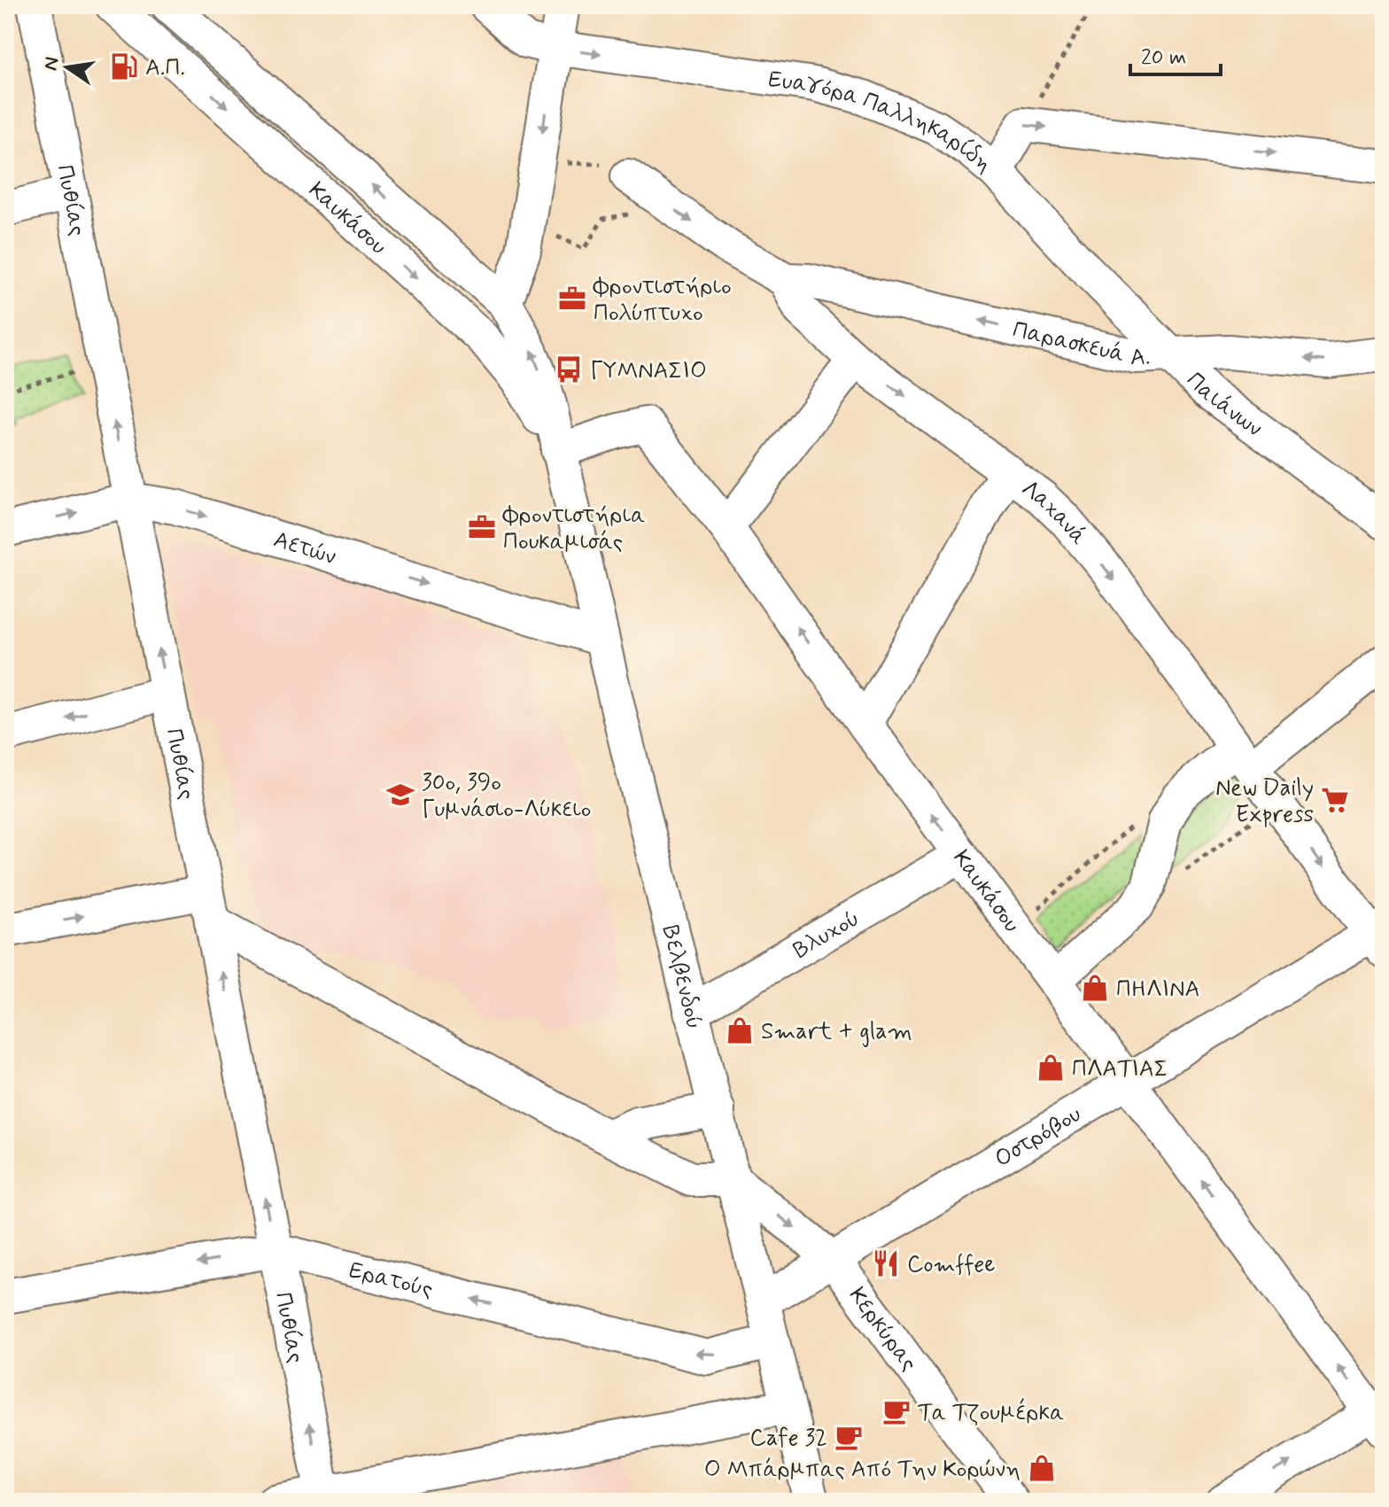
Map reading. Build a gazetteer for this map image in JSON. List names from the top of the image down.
{
  "streets": {
    "street": [
      "Ευαγόρα Παλληκαρίδη",
      "Πυθίας",
      "Καυκάσου",
      "Παρασκευά Α.",
      "Παιάνων",
      "Λαχανά",
      "Αετών",
      "Βλυχού",
      "Βελβενδού",
      "Οστρόβου",
      "Ερατούς",
      "Κερκύρας"
    ]
  },
  "crossings": [
    ["Ευαγόρα Παλληκαρίδη", "Παιάνων"],
    ["Πυθίας", "Αετών"],
    ["Πυθίας", "Ερατούς"],
    ["Καυκάσου", "Βλυχού"],
    ["Καυκάσου", "Βελβενδού"],
    ["Καυκάσου", "Οστρόβου"],
    ["Παρασκευά Α.", "Παιάνων"],
    ["Παρασκευά Α.", "Λαχανά"],
    ["Λαχανά", "Οστρόβου"],
    ["Αετών", "Βελβενδού"],
    ["Βλυχού", "Βελβενδού"],
    ["Βελβενδού", "Οστρόβου"],
    ["Βελβενδού", "Ερατούς"],
    ["Βελβενδού", "Κερκύρας"],
    ["Οστρόβου", "Κερκύρας"]
  ],
  "one_way": ["Πυθίας", "Λαχανά", "Αετών"],
  "places": {
    "fuel station": ["Α.Π."],
    "office": ["Φροντιστήριο Πολύπτυχο", "Φροντιστήρια Πουκαμισάς"],
    "bus stop": ["ΓΥΜΝΑΣΙΟ"],
    "school or university": ["30ο, 39ο Γυμνάσιο-Λύκειο"],
    "supermarket": ["New Daily Express"],
    "shop": [
      "ΠΗΛΙΝΑ",
      "Smart + glam",
      "ΠΛΑΤΙΑΣ",
      "Ο Μπάρμπας Από Την Κορώνη"
    ],
    "restaurant": ["Comffee"],
    "cafe": ["Τα Τζουμέρκα", "Cafe 32"]
  },
  "scale_bar": "20 m",
  "north": "left"
}
